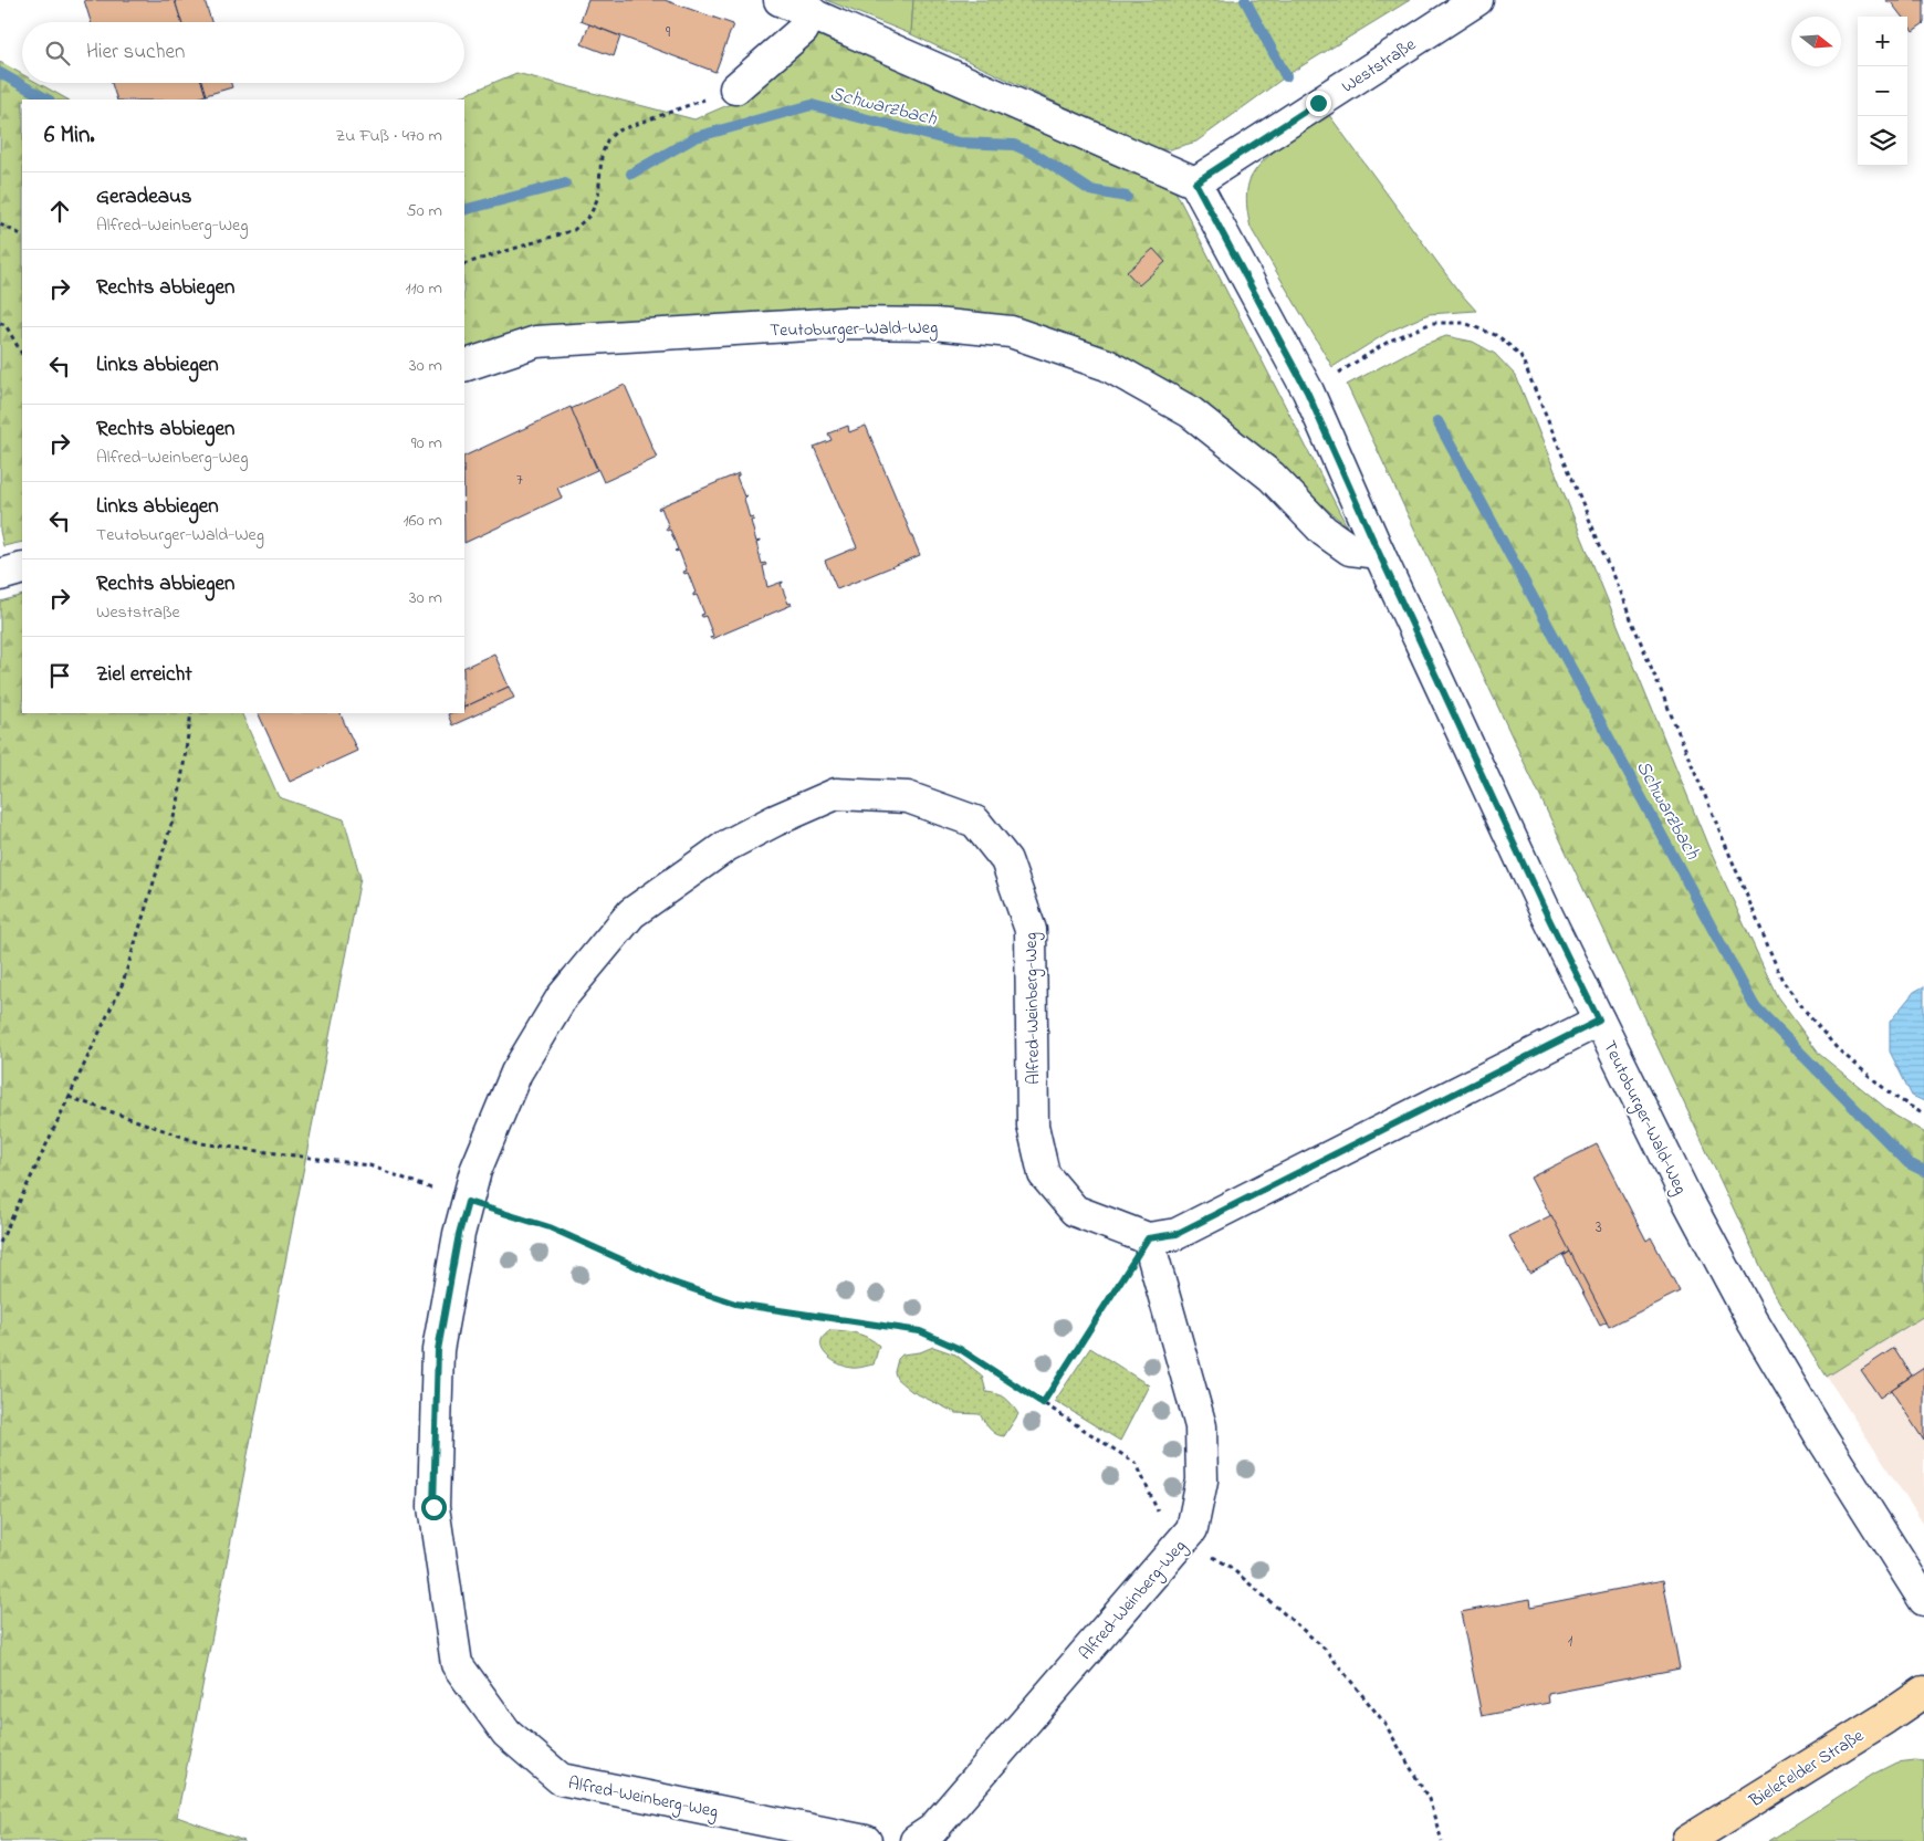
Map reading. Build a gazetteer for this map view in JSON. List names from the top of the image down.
{
  "streets": {
    "main road": ["Bielefelder Straße"],
    "street": ["Weststraße", "Teutoburger-Wald-Weg", "Alfred-Weinberg-Weg"]
  },
  "crossings": [
    ["Weststraße", "Teutoburger-Wald-Weg"],
    ["Teutoburger-Wald-Weg", "Alfred-Weinberg-Weg"]
  ],
  "water": ["Schwarzbach"],
  "house_numbers": [
    "9",
    "7",
    "3",
    "1"
  ],
  "north": "right",
  "page": {
    "map_buttons": ["+", "−"],
    "search": "Hier suchen",
    "heading": ["6 Min.", "Zu Fuß · 470 m"],
    "list": [
      ["Geradeaus", "Alfred-Weinberg-Weg", "50 m"],
      ["Rechts abbiegen", "110 m"],
      ["Links abbiegen", "30 m"],
      ["Rechts abbiegen", "Alfred-Weinberg-Weg", "90 m"],
      ["Links abbiegen", "Teutoburger-Wald-Weg", "160 m"],
      ["Rechts abbiegen", "Weststraße", "30 m"],
      "Ziel erreicht"
    ]
  }
}
